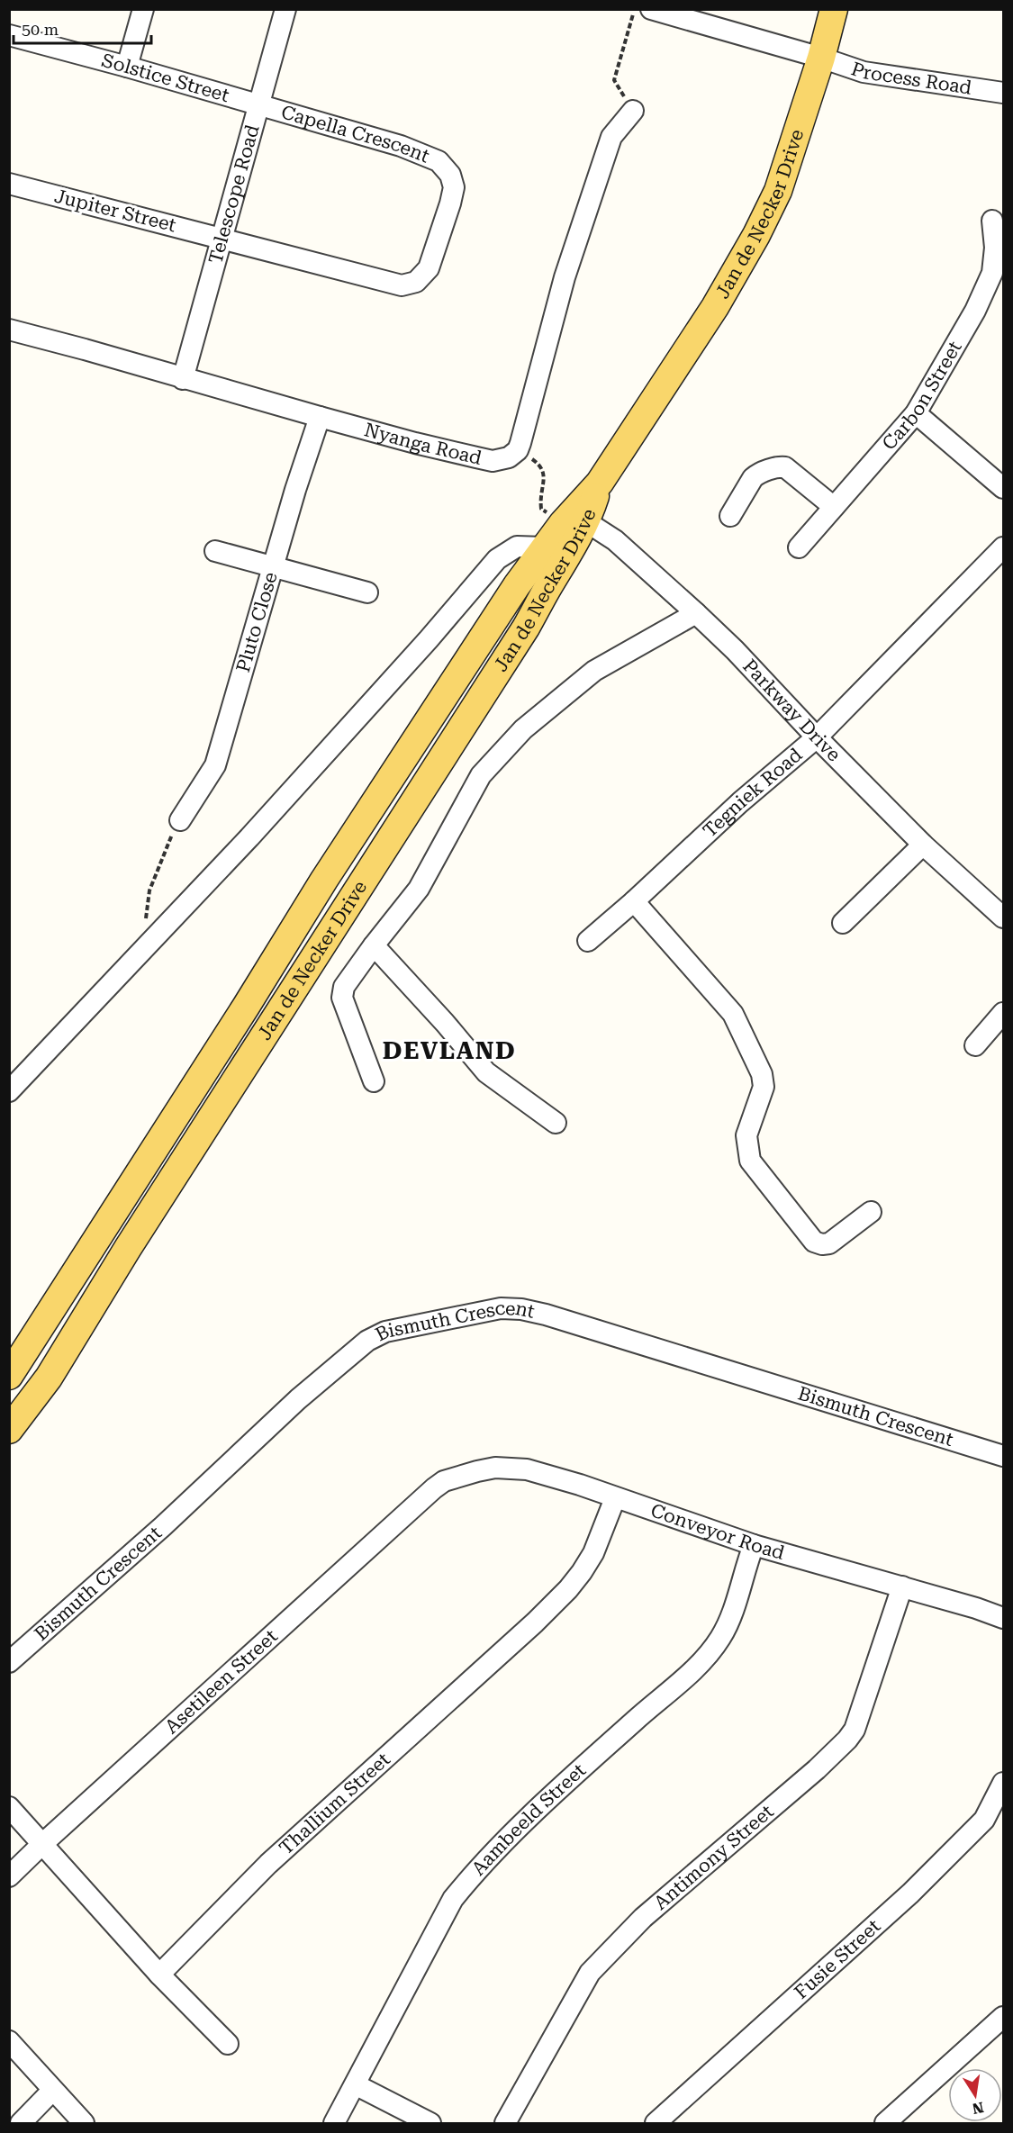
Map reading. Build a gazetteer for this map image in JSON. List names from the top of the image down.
{
  "streets": {
    "main road": ["Jan de Necker Drive"],
    "street": [
      "Process Road",
      "Solstice Street",
      "Capella Crescent",
      "Telescope Road",
      "Jupiter Street",
      "Carbon Street",
      "Nyanga Road",
      "Pluto Close",
      "Parkway Drive",
      "Tegniek Road",
      "Bismuth Crescent",
      "Conveyor Road",
      "Asetileen Street",
      "Thallium Street",
      "Aambeeld Street",
      "Antimony Street",
      "Fusie Street"
    ]
  },
  "crossings": [
    ["Process Road", "Jan de Necker Drive"],
    ["Solstice Street", "Capella Crescent"],
    ["Solstice Street", "Telescope Road"],
    ["Capella Crescent", "Telescope Road"],
    ["Capella Crescent", "Jupiter Street"],
    ["Telescope Road", "Jupiter Street"],
    ["Telescope Road", "Nyanga Road"],
    ["Jan de Necker Drive", "Parkway Drive"],
    ["Nyanga Road", "Pluto Close"],
    ["Parkway Drive", "Tegniek Road"],
    ["Conveyor Road", "Asetileen Street"],
    ["Conveyor Road", "Thallium Street"],
    ["Conveyor Road", "Aambeeld Street"],
    ["Conveyor Road", "Antimony Street"]
  ],
  "districts": ["DEVLAND"],
  "scale_bar": "50 m",
  "north": "bottom"
}
